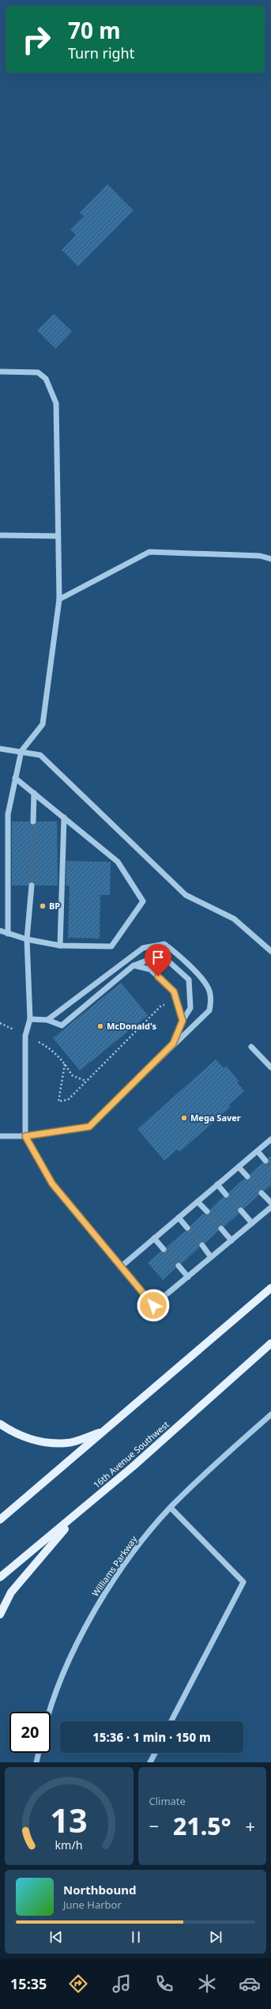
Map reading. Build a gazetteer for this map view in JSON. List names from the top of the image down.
{
  "streets": {
    "main road": ["16th Avenue Southwest"],
    "street": ["Williams Parkway"]
  },
  "places": ["BP", "McDonald's", "Mega Saver"],
  "page": {
    "turn": ["70 m", "Turn right"],
    "limit": "20",
    "trip": "15:36 · 1 min · 150 m",
    "tile": "Climate",
    "heat": ["−", "21.5°", "+"],
    "song": ["Northbound", "June Harbor"],
    "tabs": "15:35",
    "gauge": ["13", "km/h"]
  }
}
